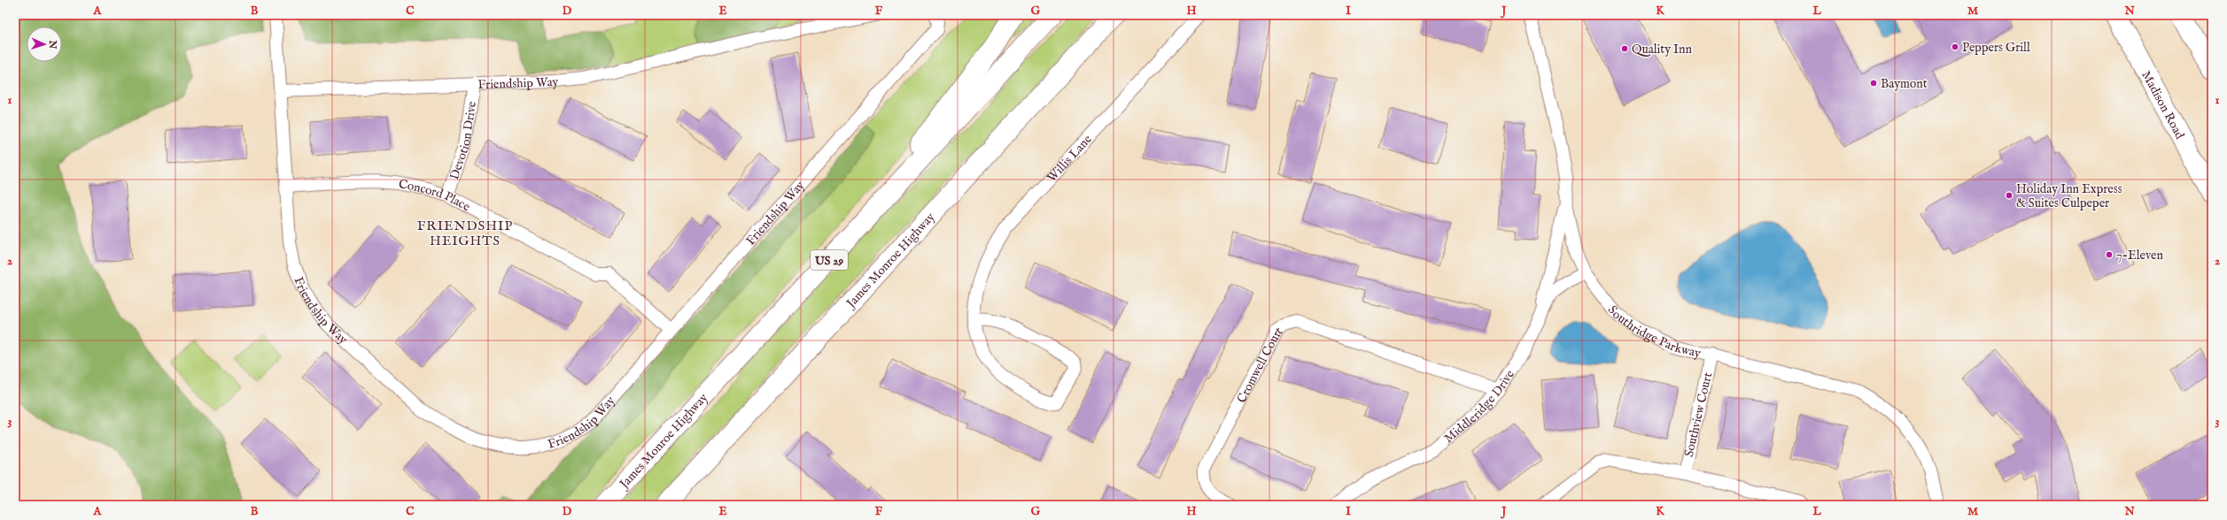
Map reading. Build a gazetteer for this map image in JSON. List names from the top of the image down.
{
  "streets": {
    "main road": ["Madison Road", "US 29", "James Monroe Highway"],
    "street": [
      "Friendship Way",
      "Devotion Drive",
      "Willis Lane",
      "Concord Place",
      "Southridge Parkway",
      "Cromwell Court",
      "Middleridge Drive",
      "Southview Court"
    ]
  },
  "crossings": [
    ["Friendship Way", "Devotion Drive"],
    ["Friendship Way", "Concord Place"],
    ["Devotion Drive", "Concord Place"],
    ["Southridge Parkway", "Middleridge Drive"],
    ["Southridge Parkway", "Southview Court"],
    ["Cromwell Court", "Middleridge Drive"]
  ],
  "districts": ["FRIENDSHIP HEIGHTS"],
  "places": [
    "Peppers Grill",
    "Quality Inn",
    "Baymont",
    "Holiday Inn Express & Suites Culpeper",
    "7-Eleven"
  ],
  "north": "right",
  "grid": {
    "columns": [
      "A",
      "B",
      "C",
      "D",
      "E",
      "F",
      "G",
      "H",
      "I",
      "J",
      "K",
      "L",
      "M",
      "N"
    ],
    "rows": ["1", "2", "3"]
  }
}
